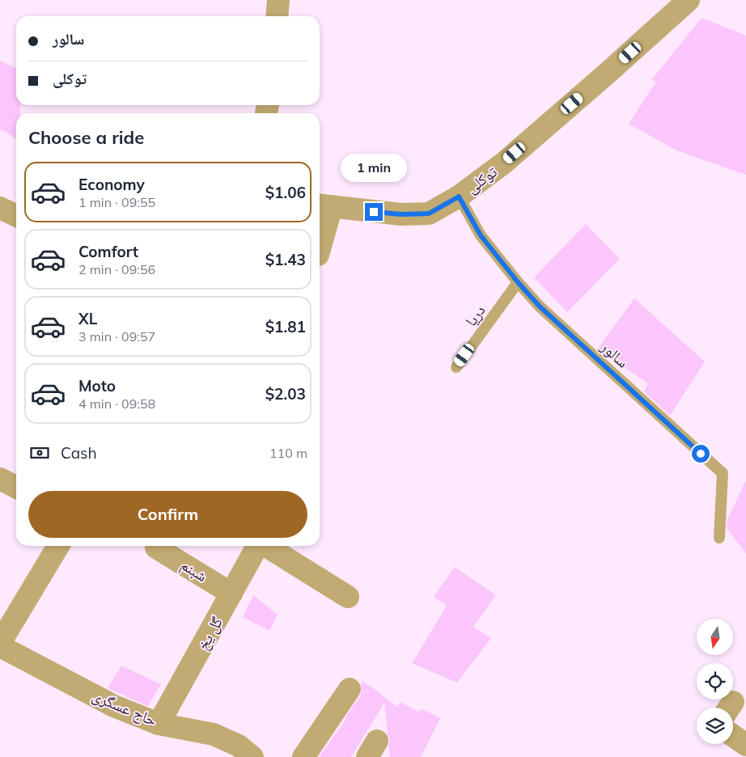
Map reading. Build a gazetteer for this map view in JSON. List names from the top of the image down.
{
  "streets": {
    "street": [
      "توکلی",
      "شبنم",
      "گل یخ",
      "حاج عسگری"
    ],
    "lane": ["دریا", "سالور"]
  },
  "crossings": [
    ["توکلی", "سالور"],
    ["دریا", "سالور"],
    ["شبنم", "گل یخ"],
    ["گل یخ", "حاج عسگری"]
  ],
  "north": "bottom",
  "page": {
    "banner": ["سالور", "توکلی"],
    "heading": "Choose a ride",
    "bubble": "1 min",
    "list": [
      {
        "name": "Economy",
        "note": "1 min · 09:55",
        "value": "$1.06"
      },
      {
        "name": "Comfort",
        "note": "2 min · 09:56",
        "value": "$1.43"
      },
      {
        "name": "XL",
        "note": "3 min · 09:57",
        "value": "$1.81"
      },
      {
        "name": "Moto",
        "note": "4 min · 09:58",
        "value": "$2.03"
      }
    ],
    "pay": ["Cash", "110 m"],
    "buttons": "Confirm"
  }
}
